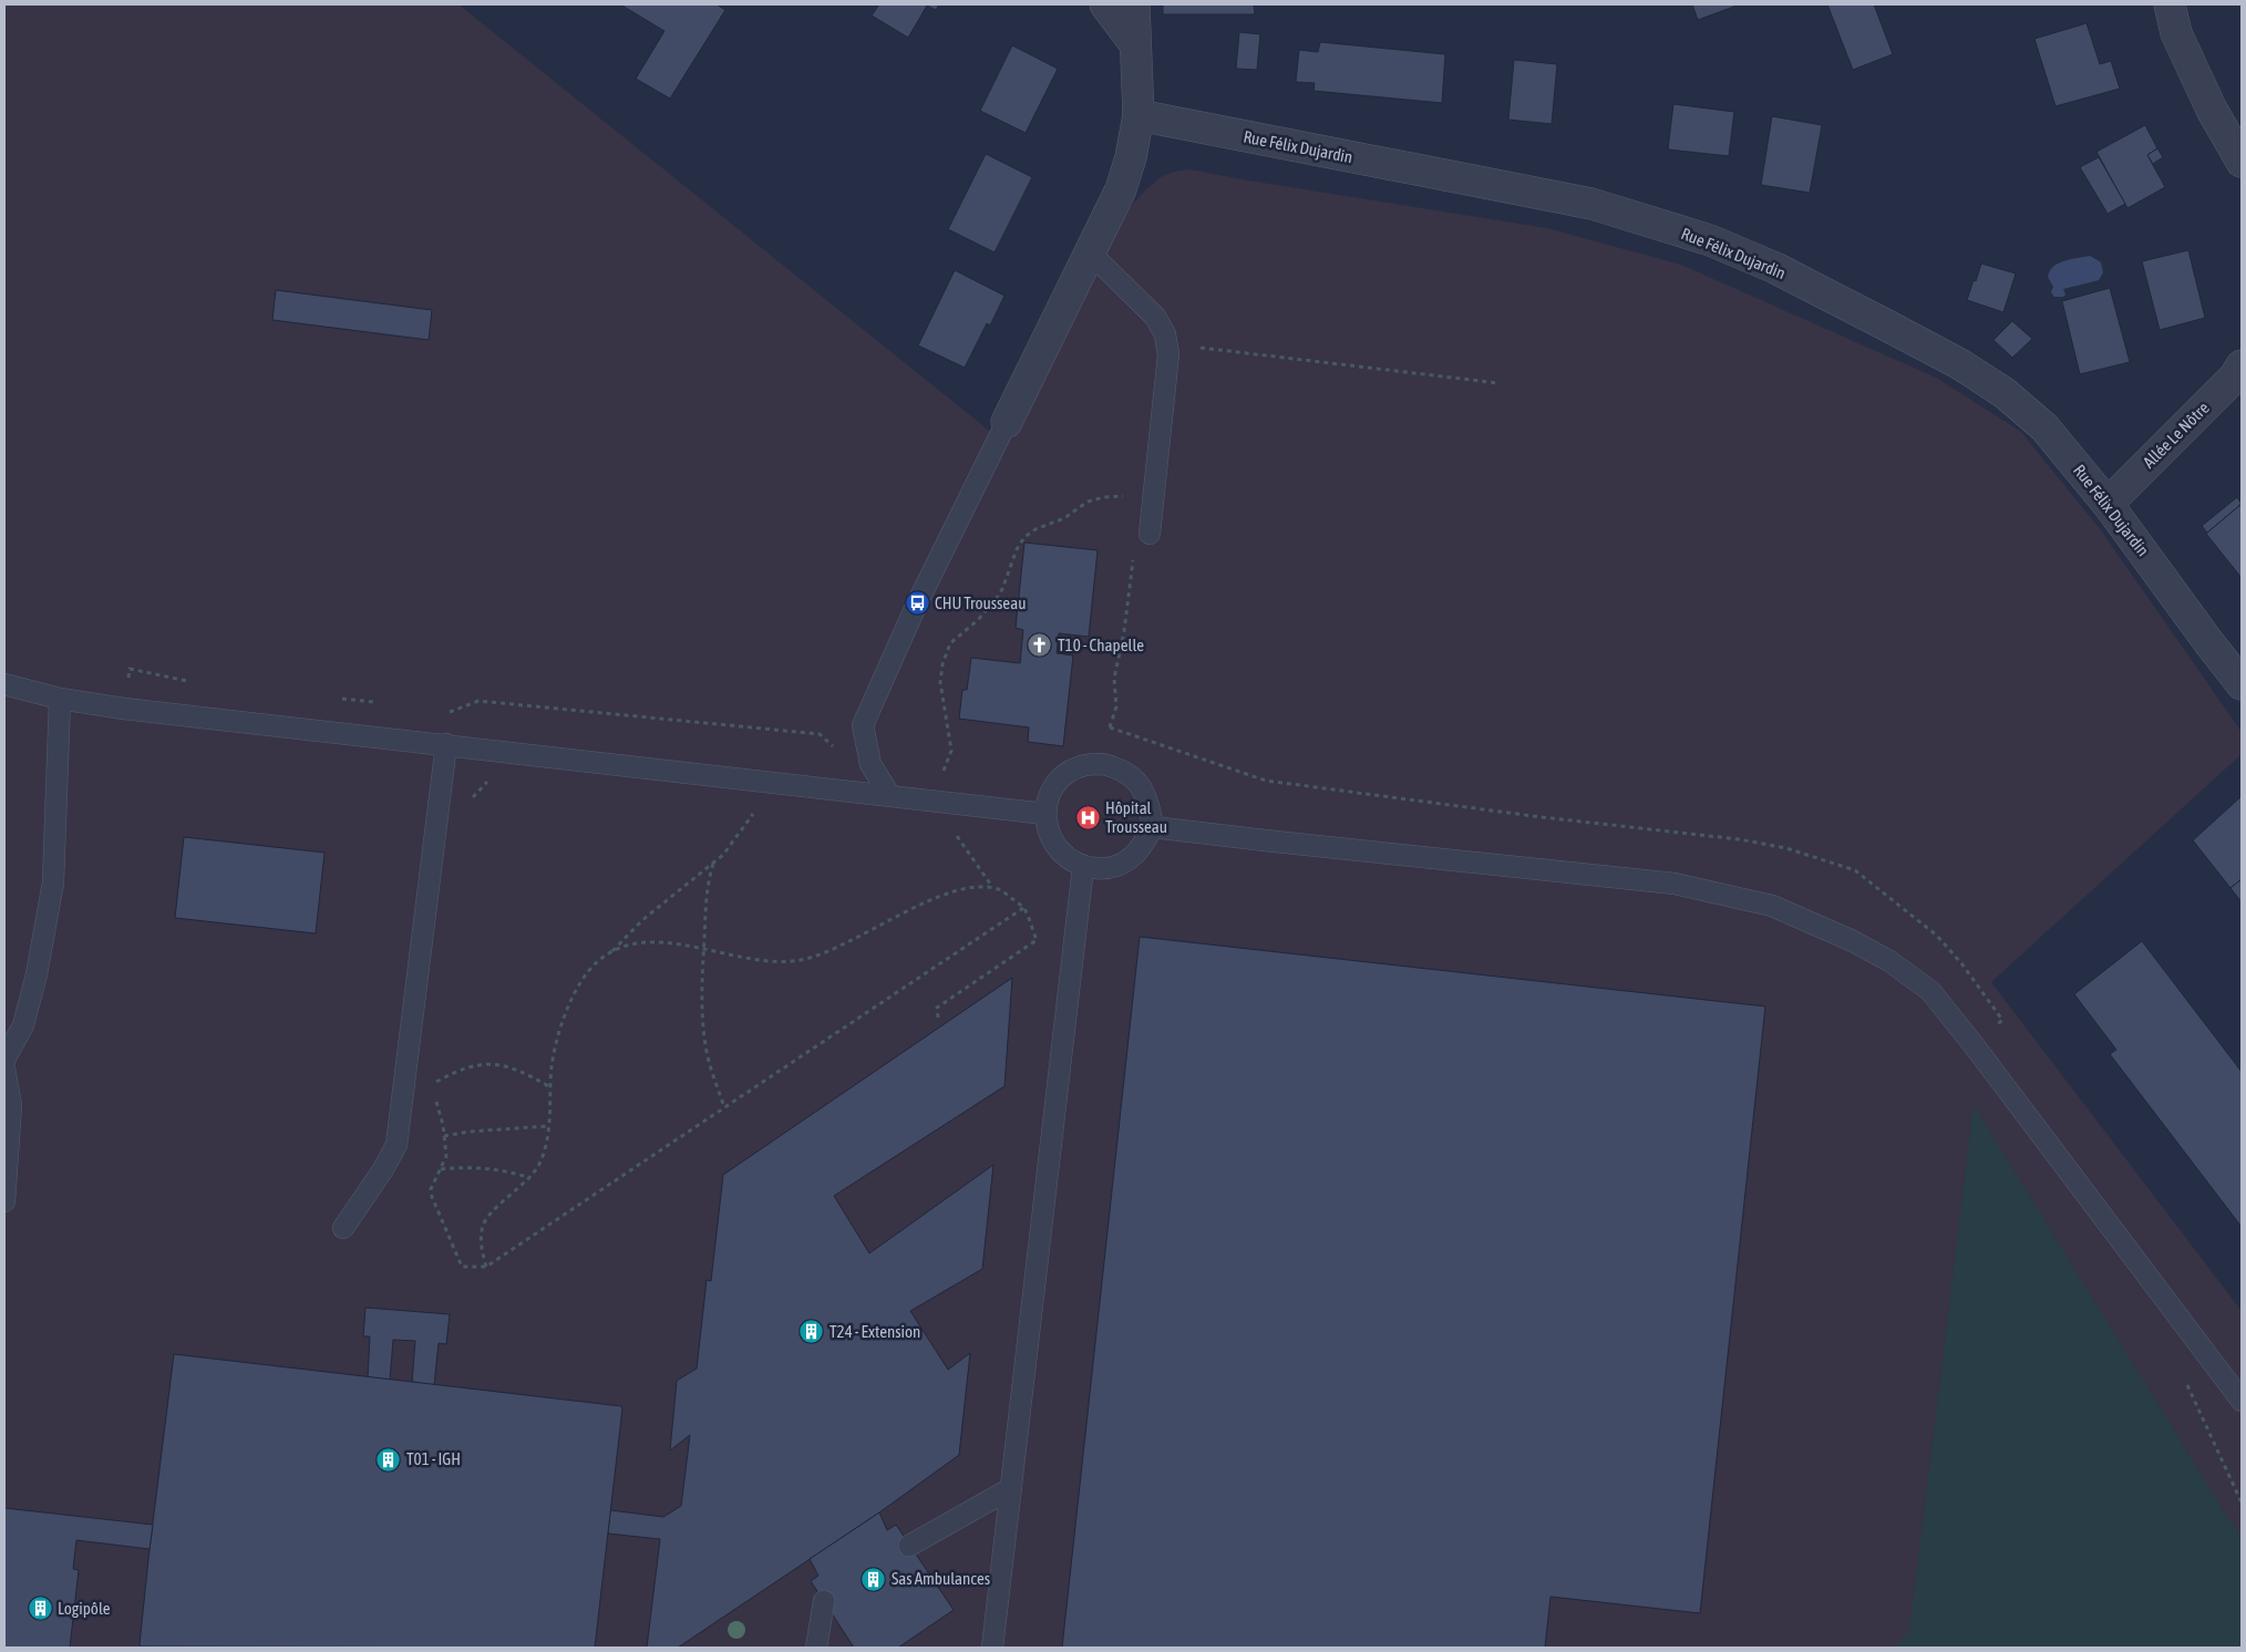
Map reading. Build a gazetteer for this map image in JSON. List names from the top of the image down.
{
  "streets": {
    "street": ["Rue Félix Dujardin", "Allée Le Nôtre"]
  },
  "crossings": [
    ["Rue Félix Dujardin", "Allée Le Nôtre"]
  ],
  "places": {
    "bus stop": ["CHU Trousseau"],
    "church": ["T10 - Chapelle"],
    "hospital": ["Hôpital Trousseau"],
    "building": [
      "T24 - Extension",
      "T01 - IGH",
      "Sas Ambulances",
      "Logipôle"
    ]
  }
}
